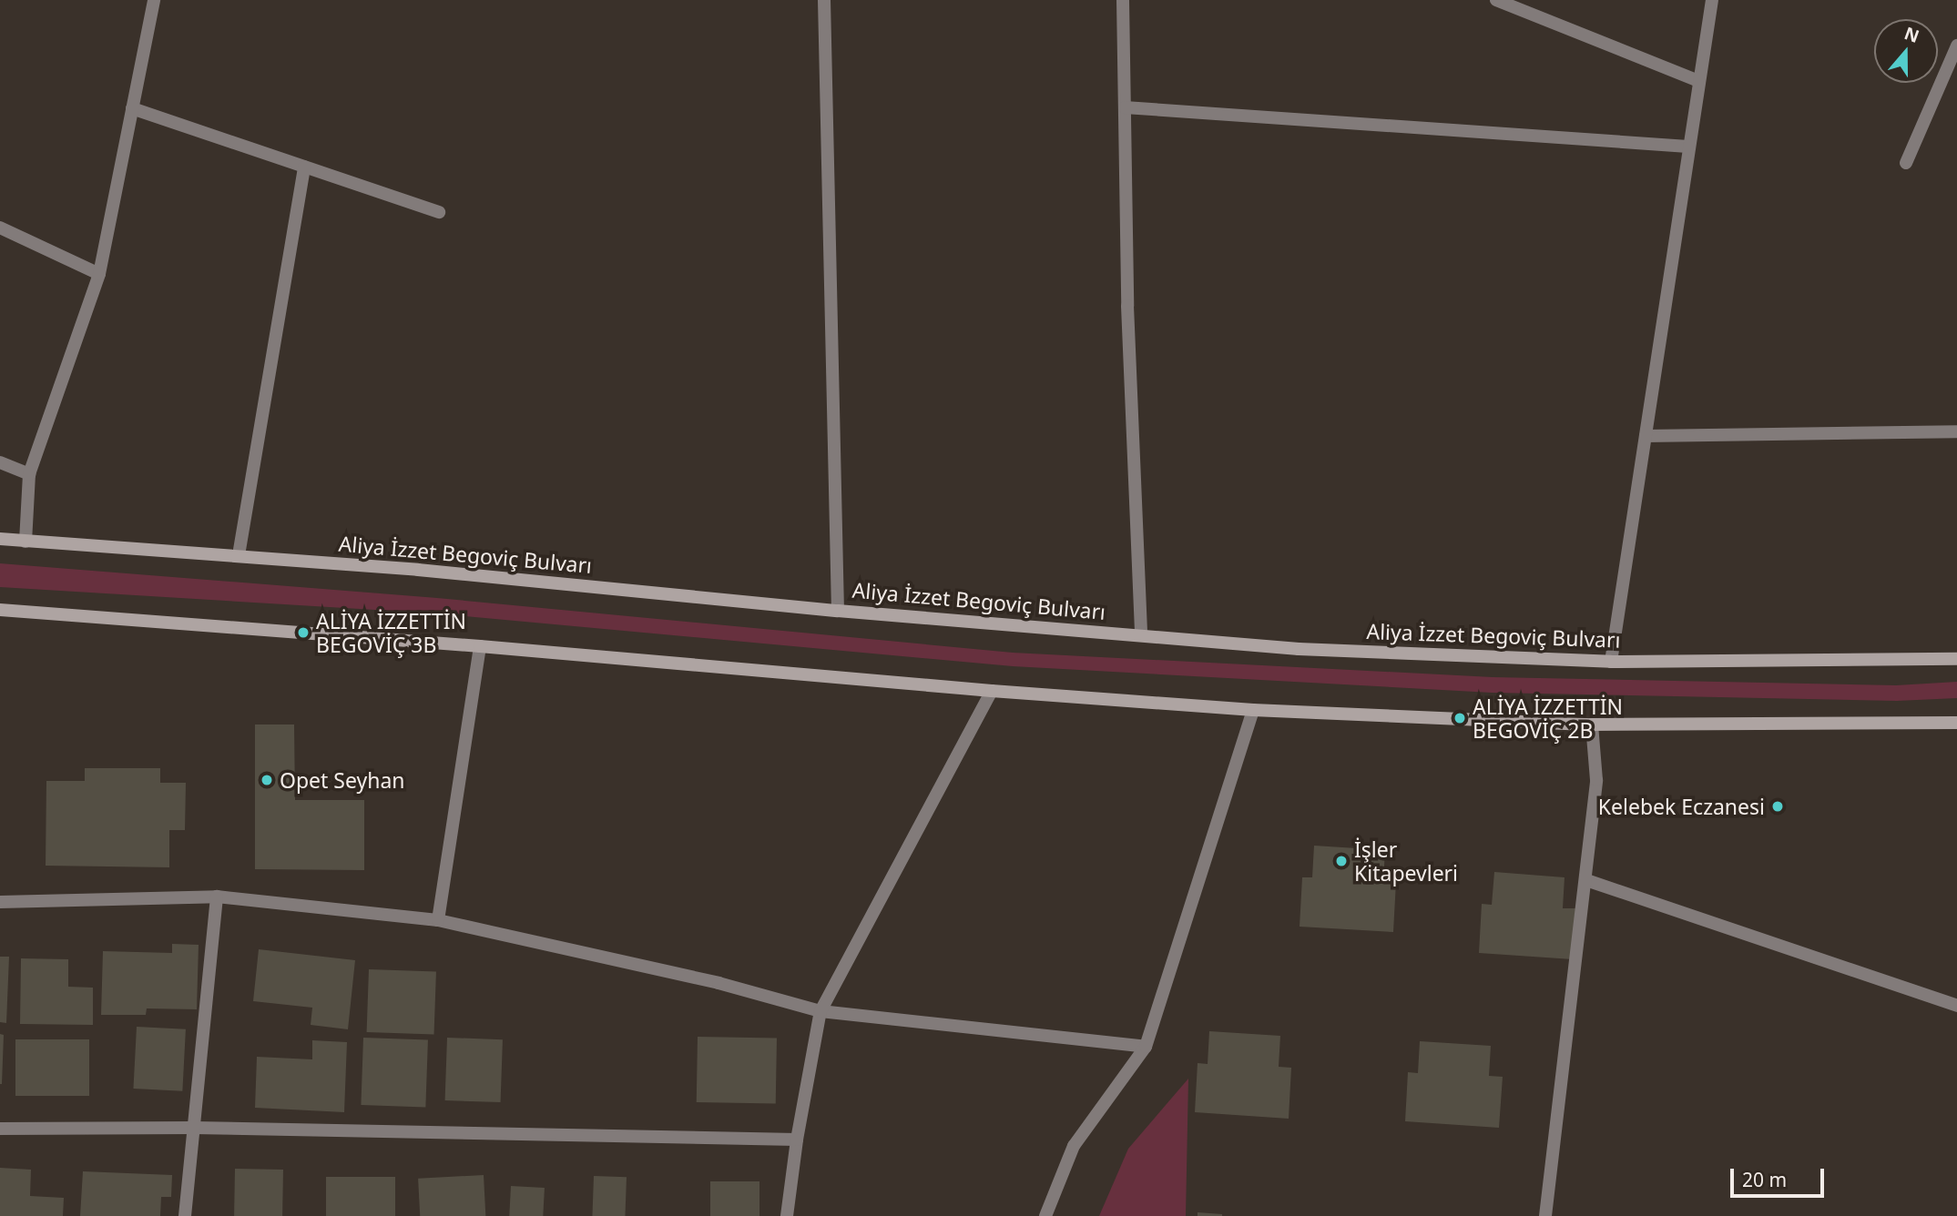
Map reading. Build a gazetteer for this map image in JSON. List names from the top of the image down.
{
  "streets": {
    "main road": ["Aliya İzzet Begoviç Bulvarı"]
  },
  "places": [
    "ALİYA İZZETTİN BEGOVİÇ 3B",
    "ALİYA İZZETTİN BEGOVİÇ 2B",
    "Opet Seyhan",
    "Kelebek Eczanesi",
    "İşler Kitapevleri"
  ],
  "scale_bar": "20 m",
  "north": "top"
}
